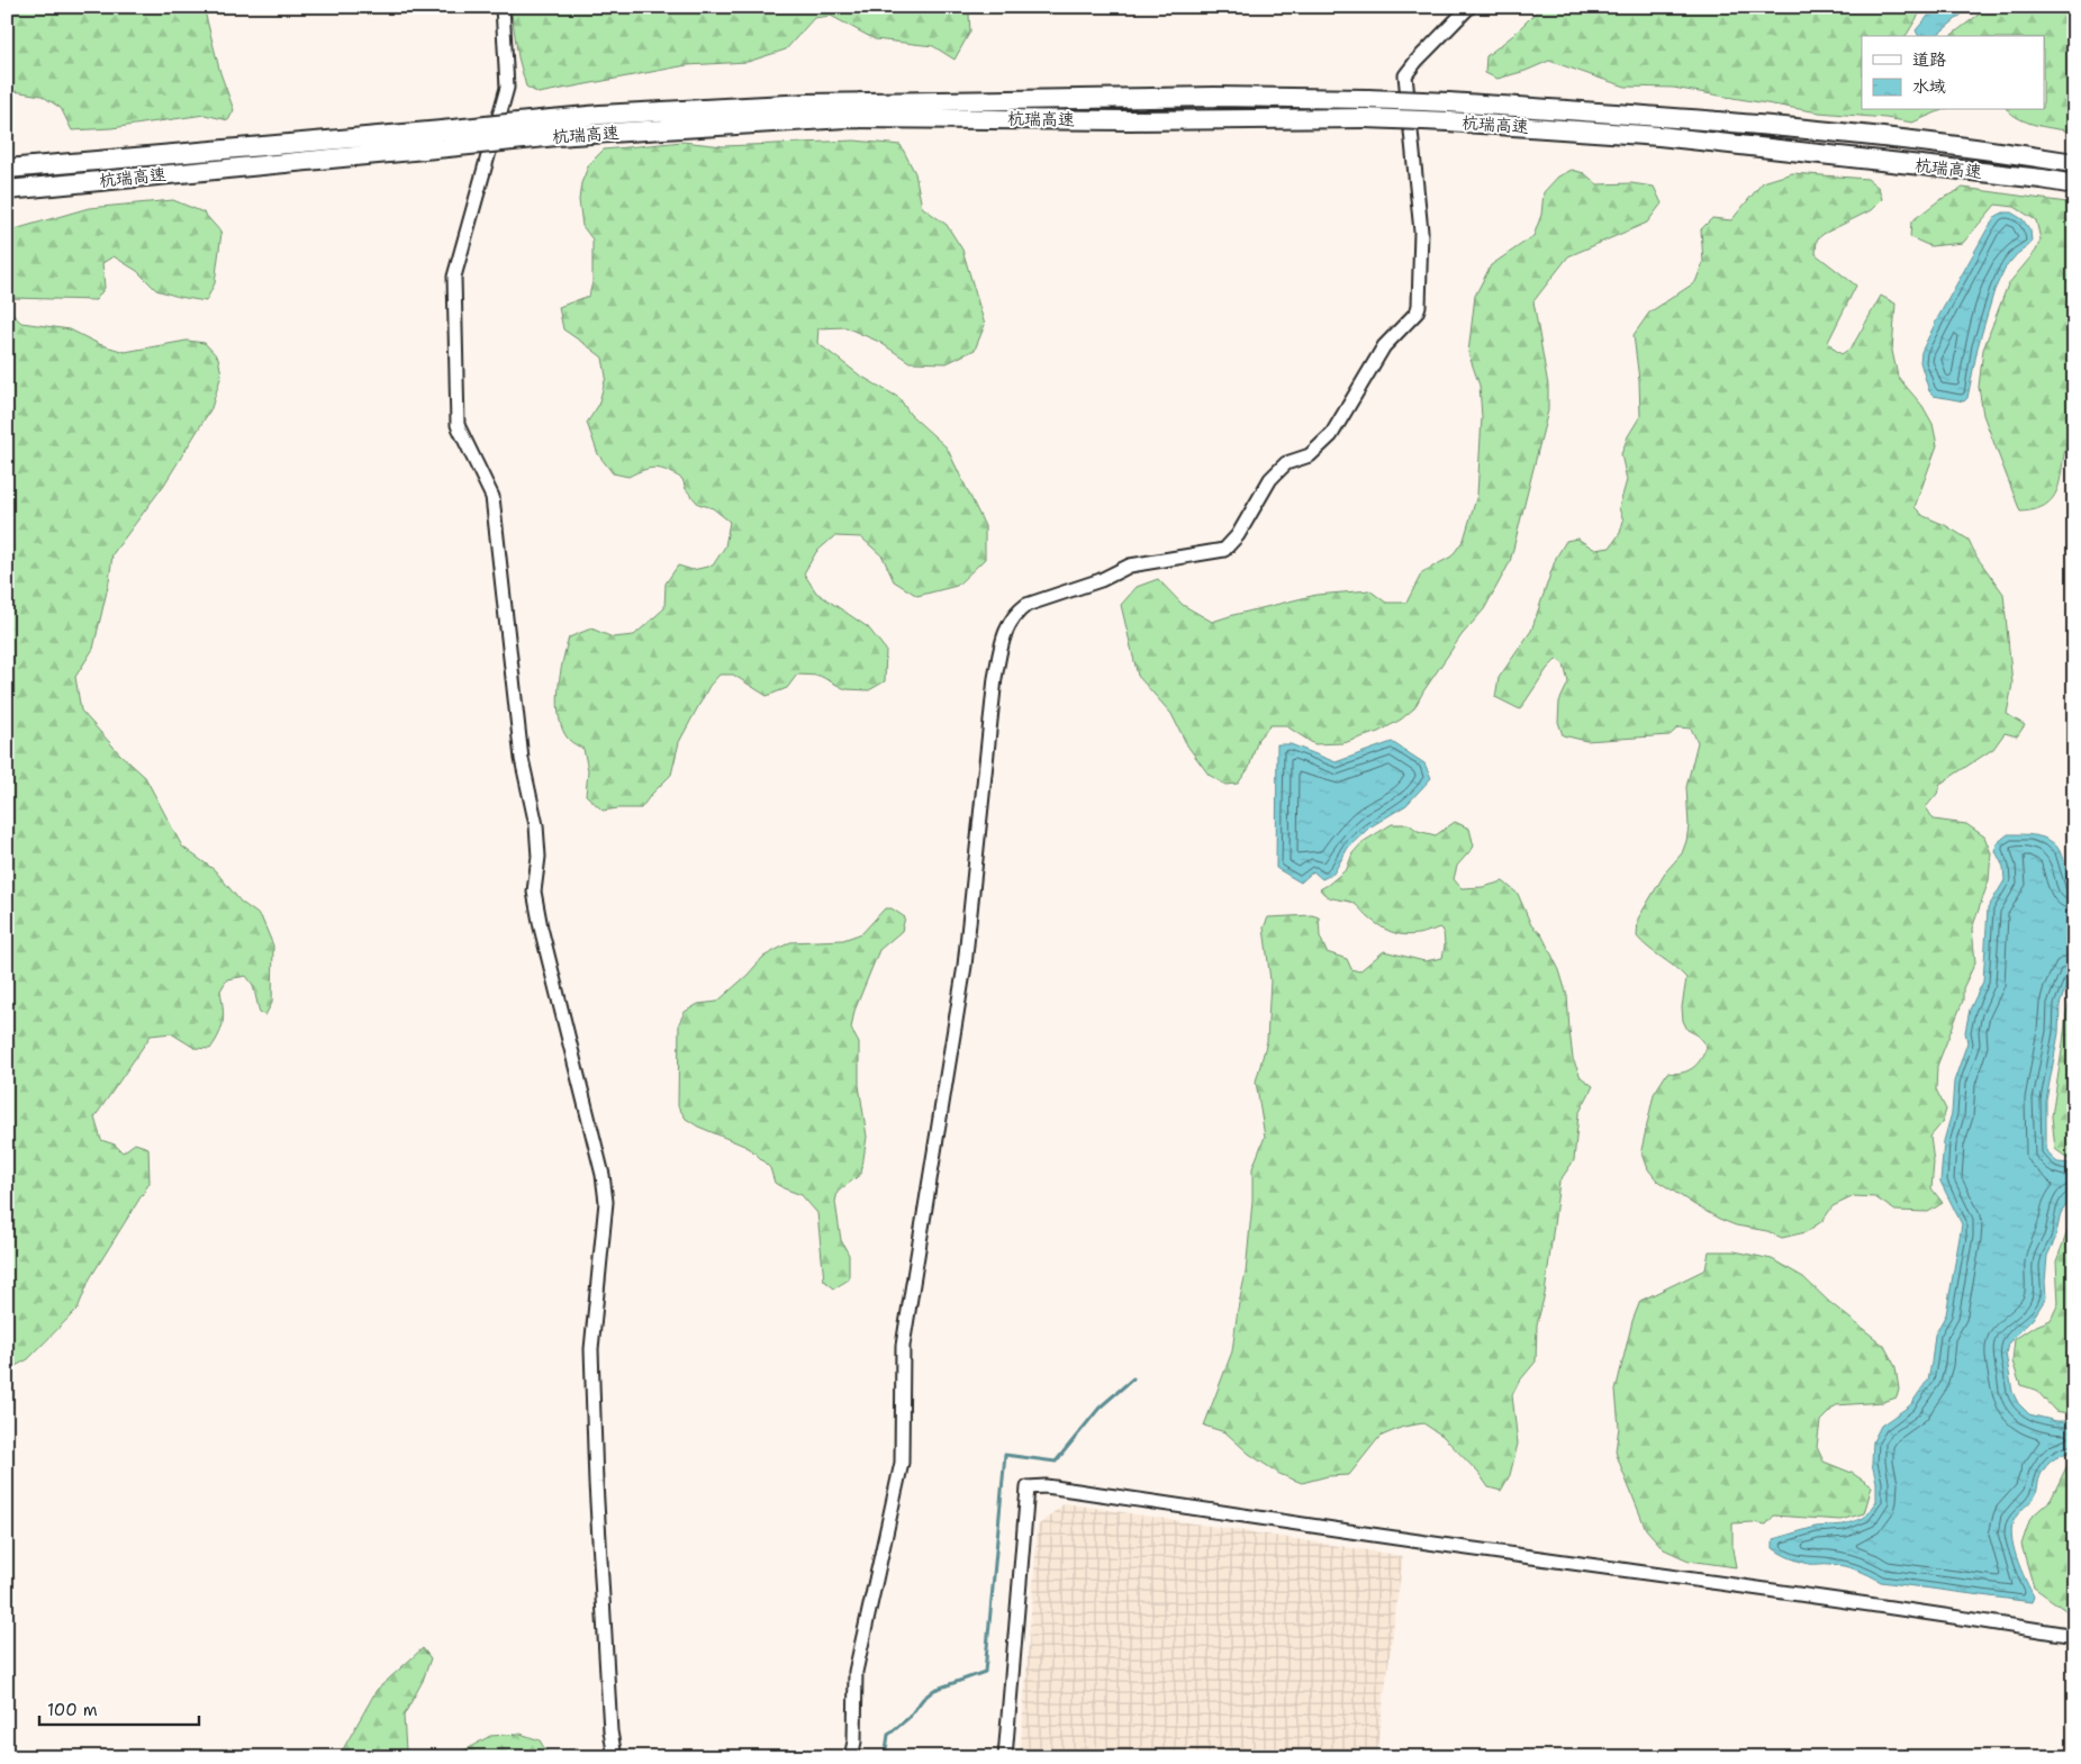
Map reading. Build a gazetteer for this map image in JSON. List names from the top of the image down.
{
  "streets": {
    "highway": ["杭瑞高速"]
  },
  "legend": ["道路", "水域"],
  "scale_bar": "100 m"
}
